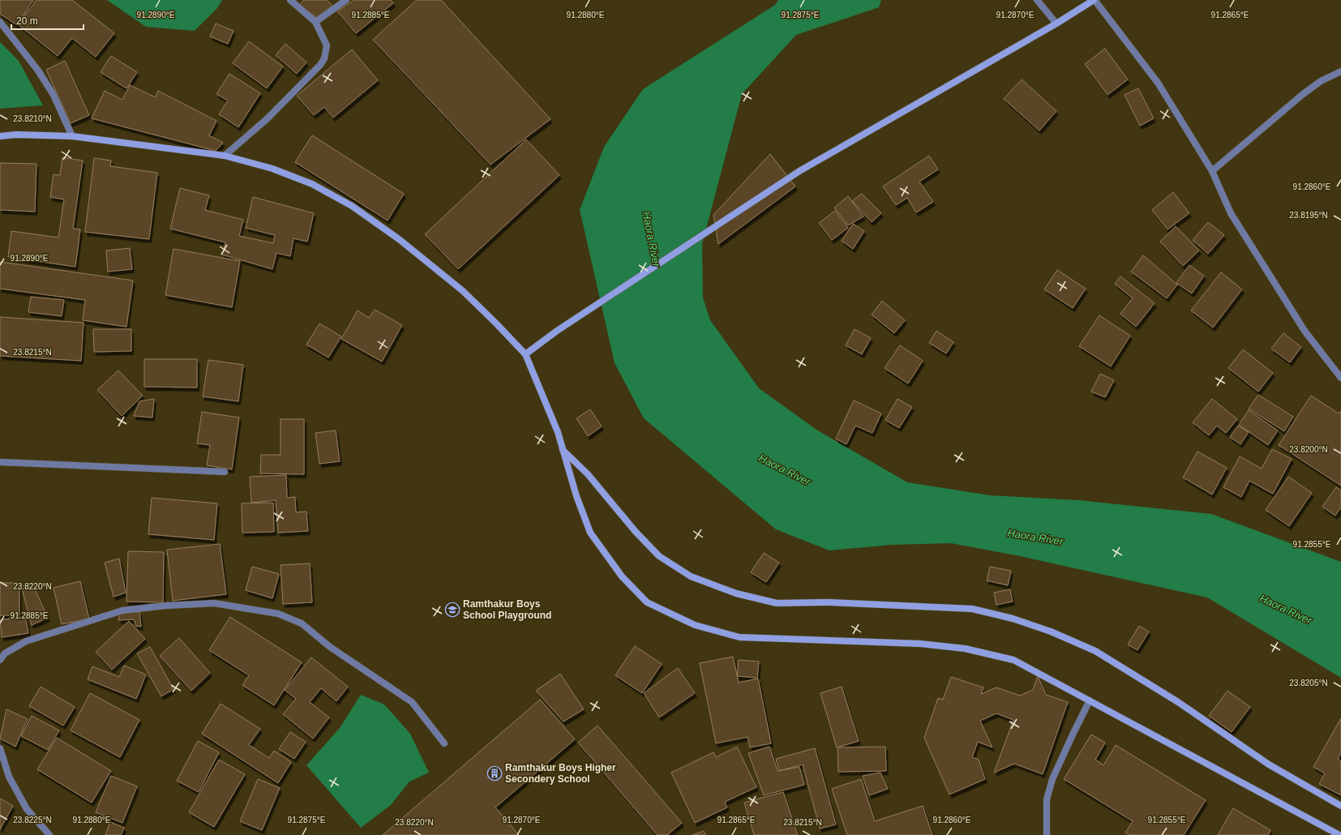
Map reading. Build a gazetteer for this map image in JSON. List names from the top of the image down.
{
  "water": ["Haora River"],
  "places": {
    "school or university": ["Ramthakur Boys School Playground"],
    "building": ["Ramthakur Boys Higher Secondery School"]
  },
  "scale_bar": "20 m",
  "coordinates": [
    "91.2890°E",
    "91.2885°E",
    "91.2880°E",
    "91.2875°E",
    "91.2870°E",
    "91.2865°E",
    "23.8210°N",
    "91.2860°E",
    "23.8195°N",
    "23.8215°N",
    "23.8200°N",
    "91.2855°E",
    "23.8220°N",
    "23.8205°N",
    "23.8225°N"
  ]
}
